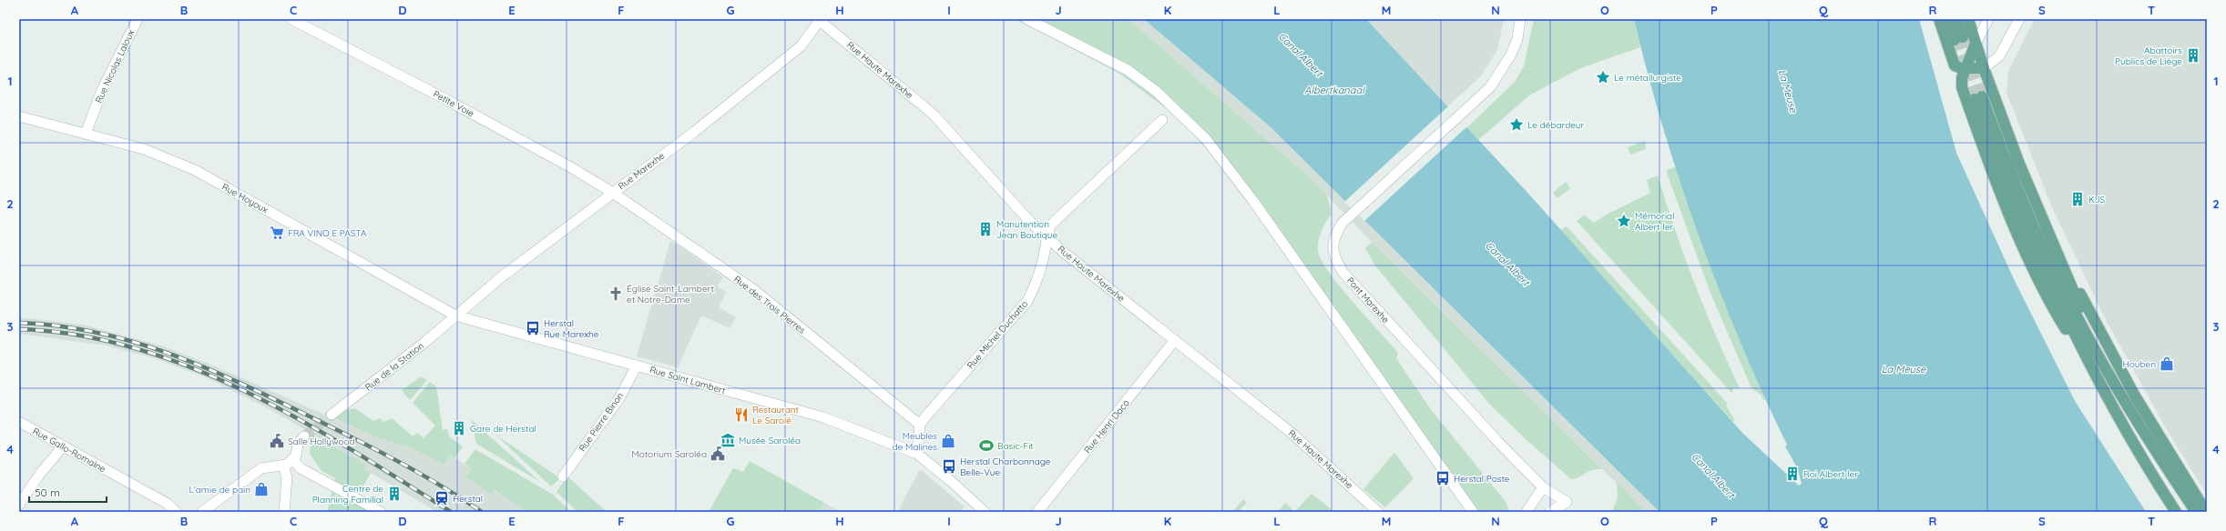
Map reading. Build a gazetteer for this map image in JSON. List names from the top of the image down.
{
  "streets": {
    "street": [
      "Rue Nicolas Laloux",
      "Rue Haute Marexhe",
      "Petite Voie",
      "Rue Marexhe",
      "Rue Hoyoux",
      "Pont Marexhe",
      "Rue des Trois Pierres",
      "Rue Michel Duchatto",
      "Rue de la Station",
      "Rue Saint Lambert",
      "Rue Pierre Binon",
      "Rue Henri Daco",
      "Rue Gallo-Romaine"
    ]
  },
  "crossings": [
    ["Rue Nicolas Laloux", "Rue Hoyoux"],
    ["Rue Haute Marexhe", "Rue Marexhe"],
    ["Rue Haute Marexhe", "Rue Michel Duchatto"],
    ["Rue Haute Marexhe", "Rue Henri Daco"],
    ["Petite Voie", "Rue Marexhe"],
    ["Petite Voie", "Rue des Trois Pierres"],
    ["Rue Marexhe", "Rue Hoyoux"],
    ["Rue Marexhe", "Rue des Trois Pierres"],
    ["Rue Marexhe", "Rue de la Station"],
    ["Rue Marexhe", "Rue Saint Lambert"],
    ["Rue Hoyoux", "Rue de la Station"],
    ["Rue Hoyoux", "Rue Saint Lambert"],
    ["Rue des Trois Pierres", "Rue Michel Duchatto"],
    ["Rue de la Station", "Rue Saint Lambert"],
    ["Rue Saint Lambert", "Rue Pierre Binon"]
  ],
  "water": ["Canal Albert", "Albertkanaal", "La Meuse"],
  "places": {
    "building": [
      "Abattoirs Publics de Liège",
      "KJS",
      "Manutention Jean Boutique",
      "Gare de Herstal",
      "Roi Albert Ier",
      "Centre de Planning Familial"
    ],
    "place": ["Le métallurgiste", "Le débardeur", "Mémorial Albert Ier"],
    "supermarket": ["FRA VINO E PASTA"],
    "church": ["Église Saint-Lambert et Notre-Dame"],
    "bus stop": ["Herstal Rue Marexhe", "Herstal Charbonnage Belle-Vue", "Herstal Poste"],
    "shop": ["Houben", "Meubles de Malines", "L'amie de pain"],
    "restaurant": ["Restaurant Le Sarolé"],
    "museum": ["Musée Saroléa"],
    "public building": ["Salle Hollywood", "Motorium Saroléa"],
    "sports": ["Basic-Fit"],
    "station": ["Herstal"]
  },
  "scale_bar": "50 m",
  "grid": {
    "columns": [
      "A",
      "B",
      "C",
      "D",
      "E",
      "F",
      "G",
      "H",
      "I",
      "J",
      "K",
      "L",
      "M",
      "N",
      "O",
      "P",
      "Q",
      "R",
      "S",
      "T"
    ],
    "rows": [
      "1",
      "2",
      "3",
      "4"
    ]
  }
}
